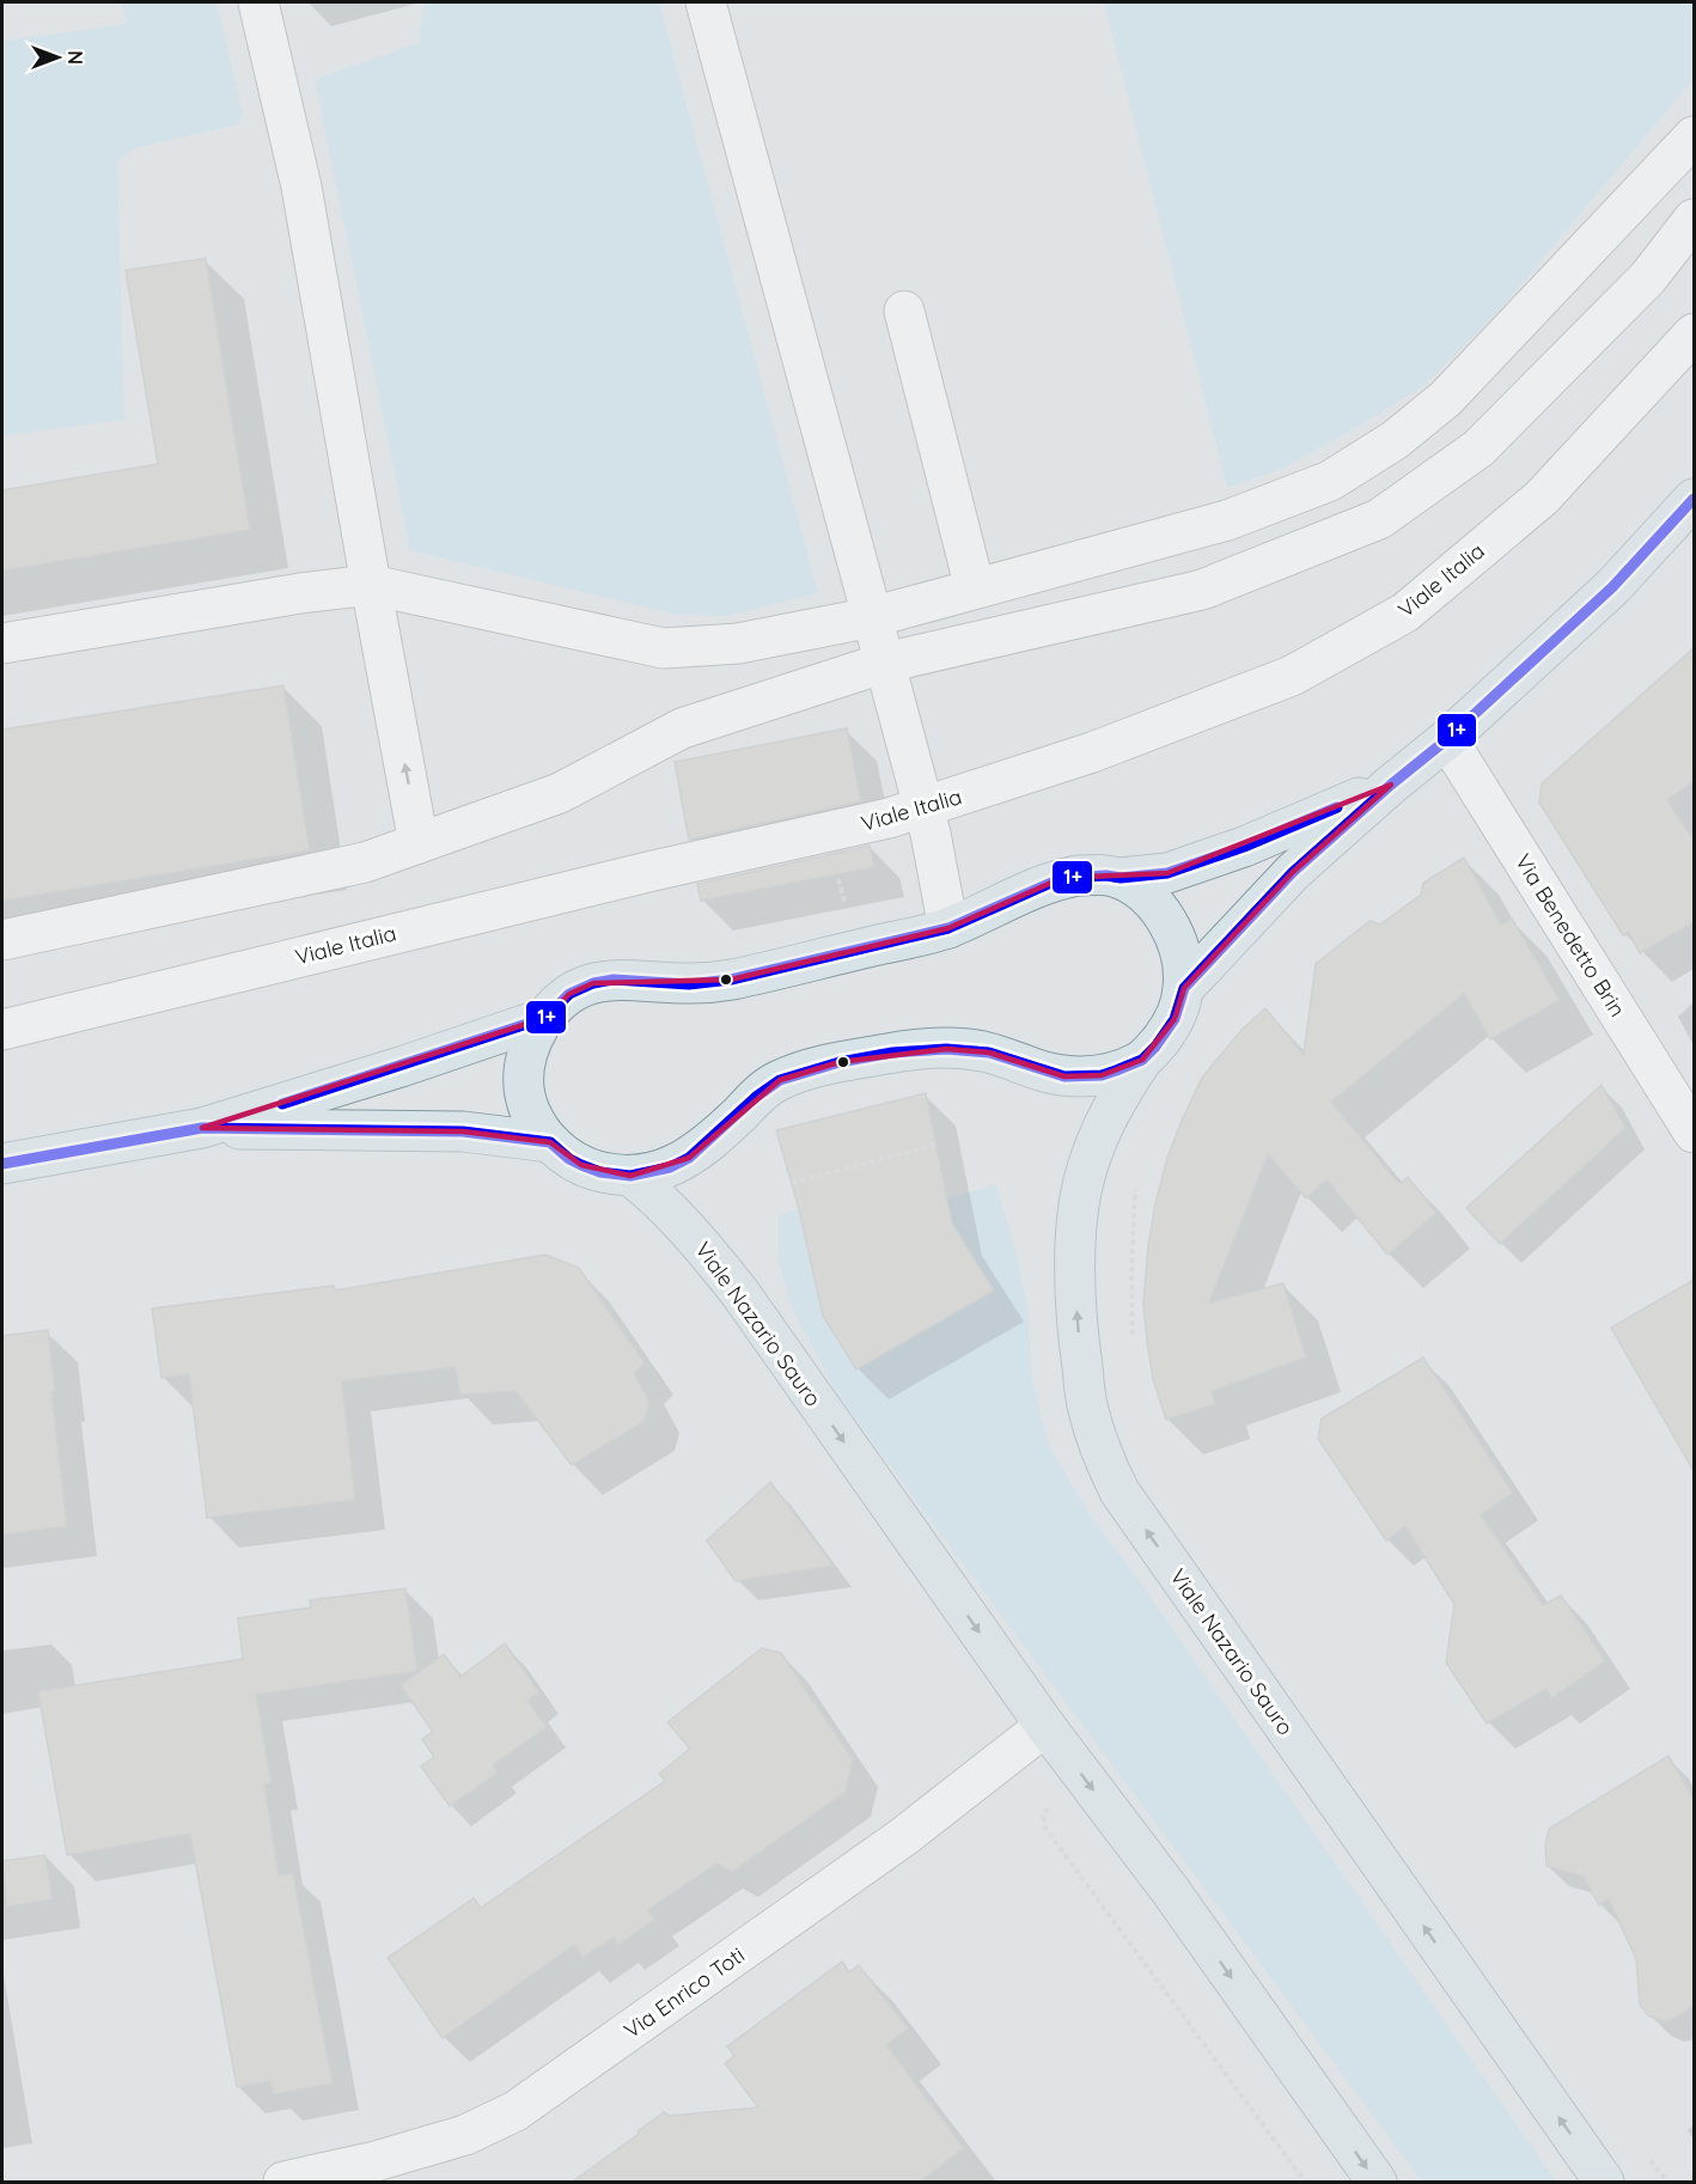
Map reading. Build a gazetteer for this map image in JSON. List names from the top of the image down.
{
  "streets": {
    "main road": ["Viale Nazario Sauro"],
    "street": ["Viale Italia", "Via Benedetto Brin", "Via Enrico Toti"]
  },
  "crossings": [
    ["Viale Nazario Sauro", "Via Enrico Toti"]
  ],
  "lines": ["transit line 1+"],
  "north": "right"
}
